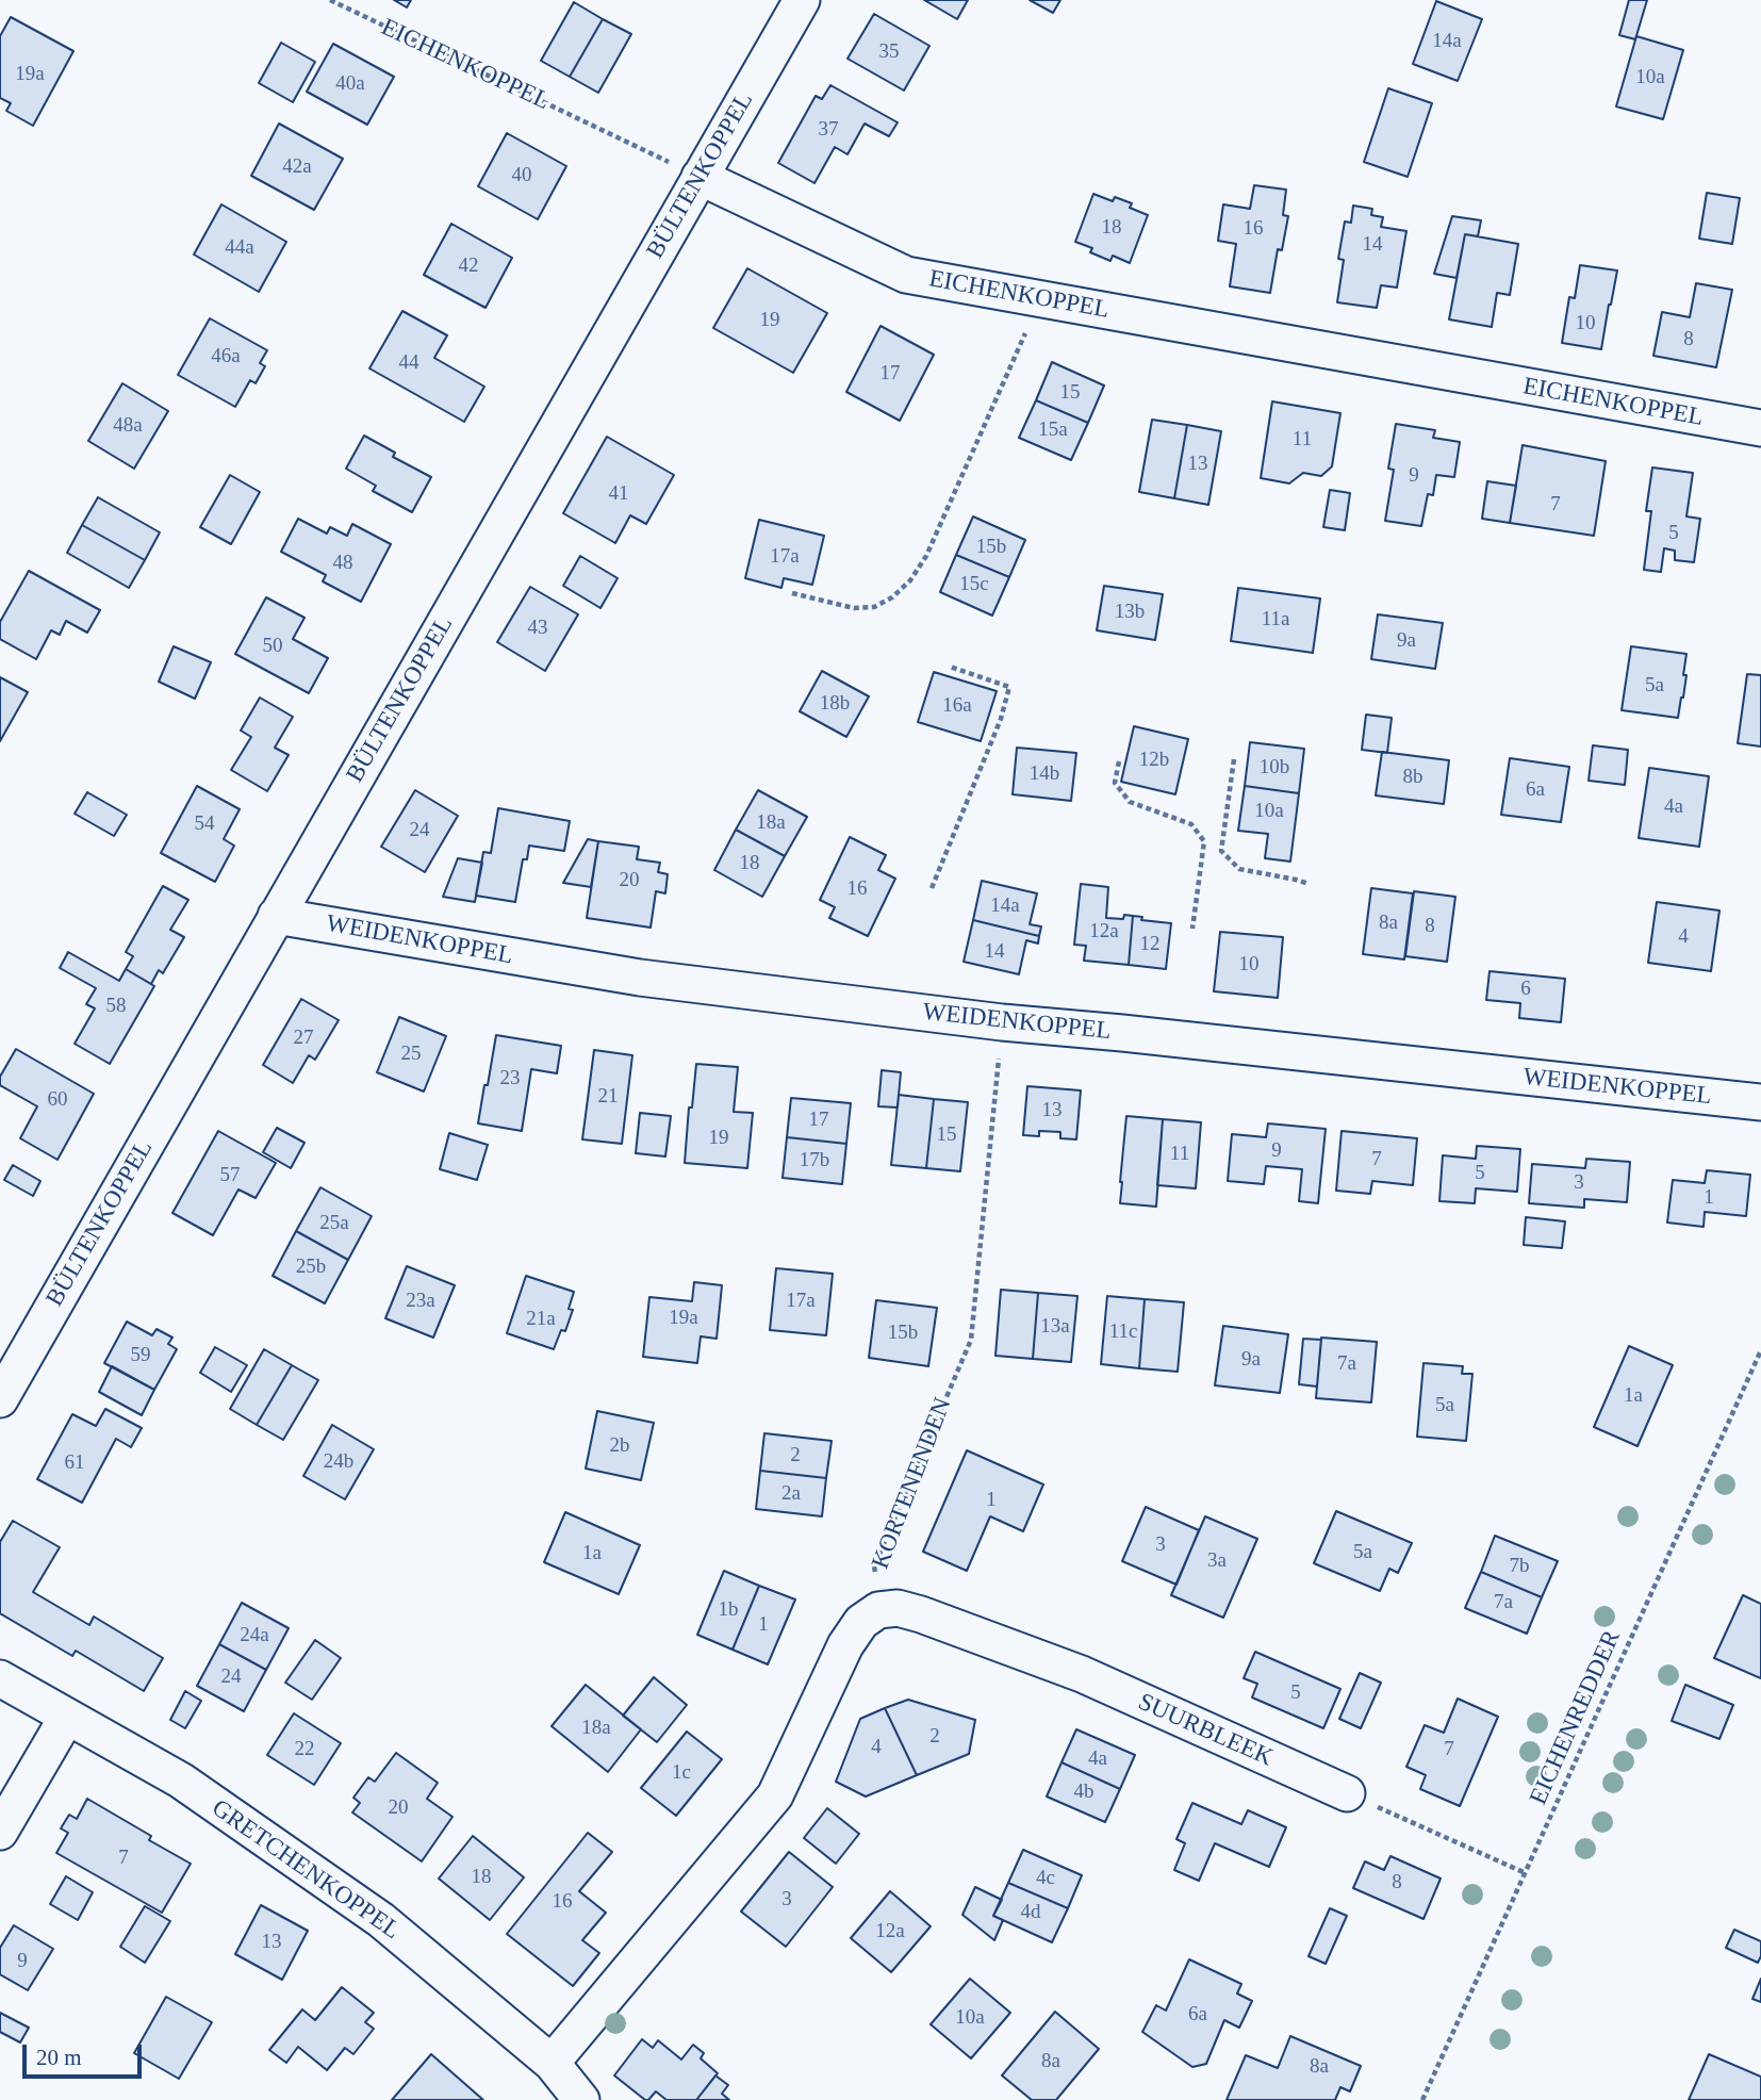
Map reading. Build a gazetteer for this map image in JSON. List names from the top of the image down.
{
  "streets": {
    "street": [
      "EICHENKOPPEL",
      "BÜLTENKOPPEL",
      "WEIDENKOPPEL",
      "SUURBLEEK",
      "GRETCHENKOPPEL"
    ],
    "path": ["KORTENENDEN", "EICHENREDDER"]
  },
  "crossings": [
    ["EICHENKOPPEL", "BÜLTENKOPPEL"],
    ["BÜLTENKOPPEL", "WEIDENKOPPEL"],
    ["WEIDENKOPPEL", "KORTENENDEN"],
    ["KORTENENDEN", "SUURBLEEK"]
  ],
  "house_numbers": [
    "14a",
    "35",
    "19a",
    "10a",
    "40a",
    "37",
    "42a",
    "40",
    "18",
    "16",
    "14",
    "44a",
    "42",
    "19",
    "10",
    "8",
    "46a",
    "44",
    "17",
    "15",
    "48a",
    "15a",
    "11",
    "13",
    "9",
    "41",
    "7",
    "5",
    "15b",
    "17a",
    "48",
    "15c",
    "13b",
    "11a",
    "43",
    "9a",
    "50",
    "5a",
    "18b",
    "16a",
    "12b",
    "10b",
    "14b",
    "8b",
    "6a",
    "4a",
    "10a",
    "18a",
    "54",
    "24",
    "18",
    "20",
    "16",
    "14a",
    "8a",
    "8",
    "12a",
    "4",
    "12",
    "14",
    "10",
    "6",
    "58",
    "27",
    "25",
    "23",
    "21",
    "60",
    "13",
    "17",
    "15",
    "19",
    "9",
    "11",
    "7",
    "17b",
    "5",
    "57",
    "3",
    "1",
    "25a",
    "25b",
    "23a",
    "17a",
    "19a",
    "21a",
    "13a",
    "11c",
    "15b",
    "59",
    "9a",
    "7a",
    "1a",
    "5a",
    "2b",
    "2",
    "24b",
    "61",
    "2a",
    "1",
    "3",
    "5a",
    "1a",
    "3a",
    "7b",
    "7a",
    "1b",
    "1",
    "24a",
    "24",
    "5",
    "18a",
    "2",
    "4",
    "22",
    "7",
    "4a",
    "1c",
    "4b",
    "20",
    "7",
    "18",
    "4c",
    "8",
    "3",
    "16",
    "4d",
    "12a",
    "13",
    "9",
    "6a",
    "10a",
    "8a",
    "8a"
  ],
  "scale_bar": "20 m"
}
